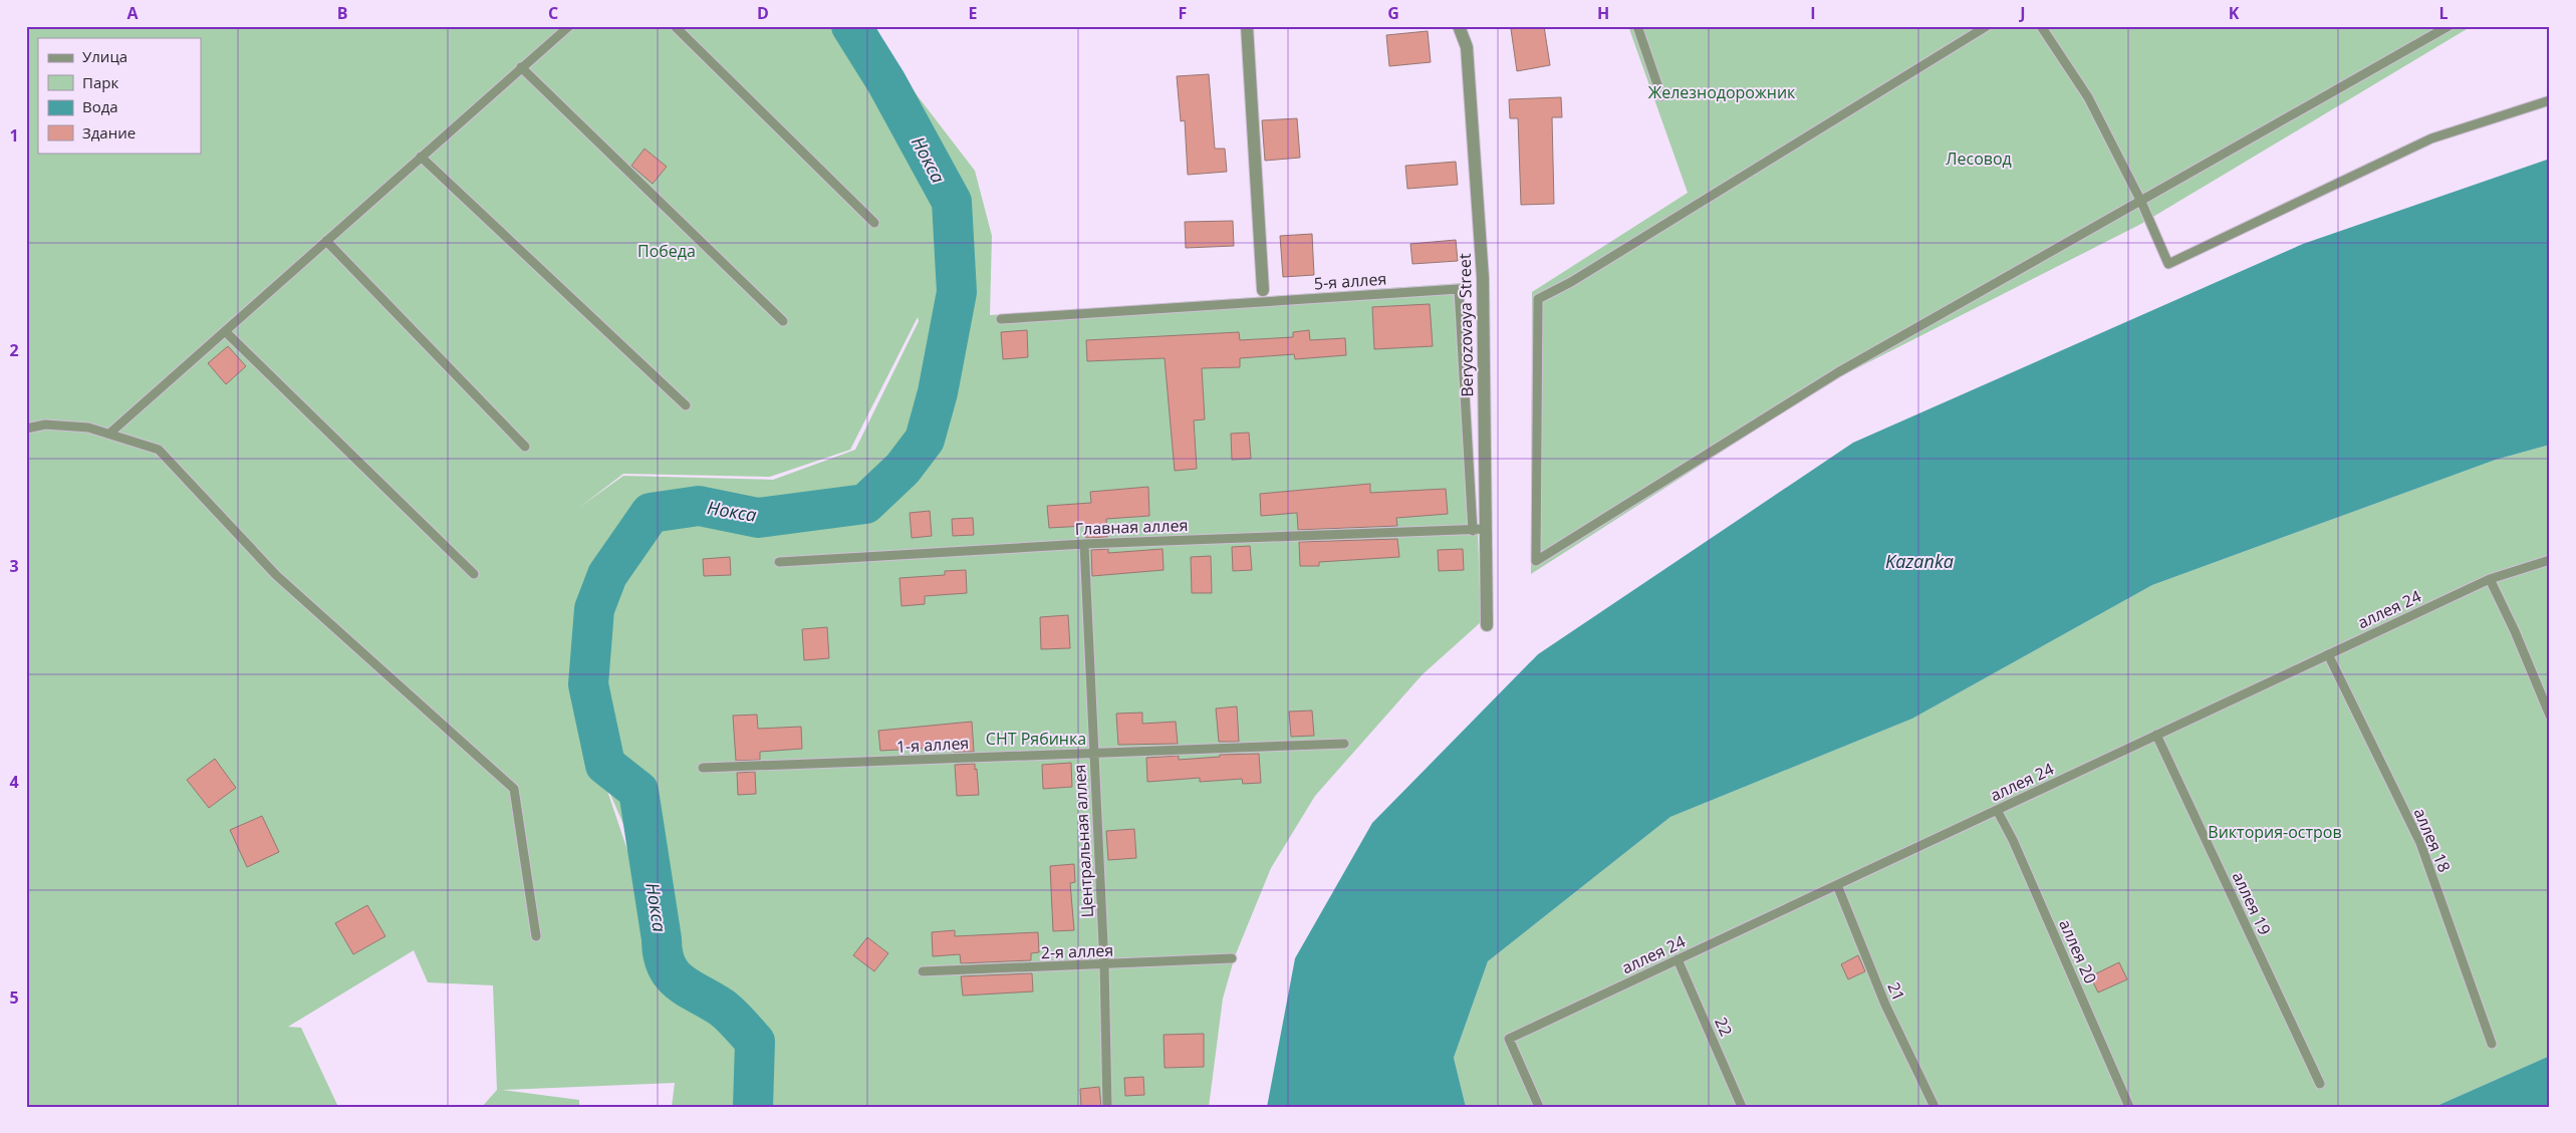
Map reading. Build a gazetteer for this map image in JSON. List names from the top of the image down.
{
  "streets": {
    "street": ["Beryozovaya Street"],
    "lane": [
      "5-я аллея",
      "Главная аллея",
      "аллея 24",
      "1-я аллея",
      "аллея 18",
      "Центральная аллея",
      "аллея 19",
      "2-я аллея",
      "аллея 20",
      "21",
      "22"
    ]
  },
  "crossings": [
    ["5-я аллея", "Beryozovaya Street"],
    ["5-я аллея", "Главная аллея"],
    ["Beryozovaya Street", "Главная аллея"],
    ["Главная аллея", "Центральная аллея"],
    ["аллея 24", "аллея 18"],
    ["аллея 24", "аллея 19"],
    ["аллея 24", "аллея 20"],
    ["аллея 24", "21"],
    ["аллея 24", "22"],
    ["1-я аллея", "Центральная аллея"],
    ["Центральная аллея", "2-я аллея"]
  ],
  "water": ["Нокса", "Kazanka"],
  "parks": [
    "Железнодорожник",
    "Лесовод",
    "Победа",
    "СНТ Рябинка",
    "Виктория-остров"
  ],
  "legend": [
    "Улица",
    "Парк",
    "Вода",
    "Здание"
  ],
  "grid": {
    "columns": [
      "A",
      "B",
      "C",
      "D",
      "E",
      "F",
      "G",
      "H",
      "I",
      "J",
      "K",
      "L"
    ],
    "rows": [
      "1",
      "2",
      "3",
      "4",
      "5"
    ]
  }
}
